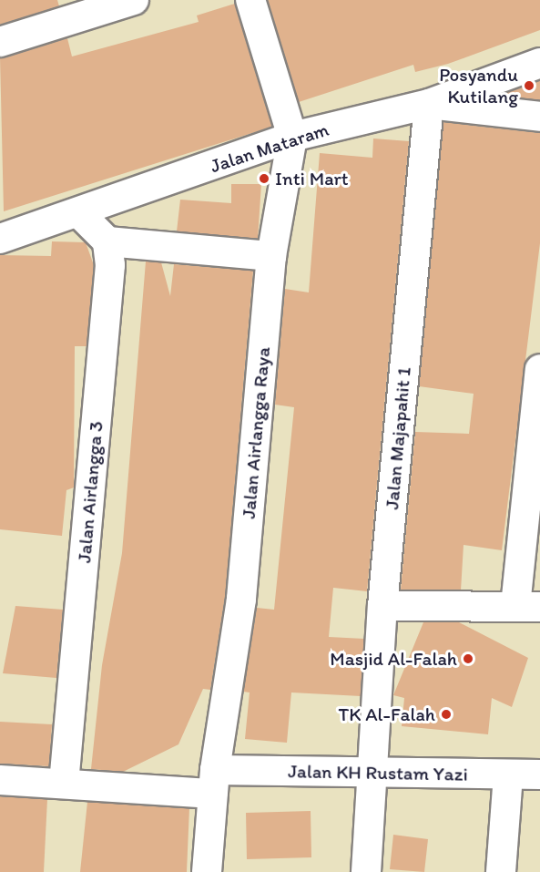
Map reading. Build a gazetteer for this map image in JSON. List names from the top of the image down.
{
  "streets": {
    "street": [
      "Jalan Mataram",
      "Jalan Airlangga Raya",
      "Jalan Majapahit 1",
      "Jalan Airlangga 3",
      "Jalan KH Rustam Yazi"
    ]
  },
  "crossings": [
    ["Jalan Mataram", "Jalan Airlangga Raya"],
    ["Jalan Mataram", "Jalan Majapahit 1"],
    ["Jalan Airlangga Raya", "Jalan KH Rustam Yazi"],
    ["Jalan Majapahit 1", "Jalan KH Rustam Yazi"],
    ["Jalan Airlangga 3", "Jalan KH Rustam Yazi"]
  ],
  "places": [
    "Posyandu Kutilang",
    "Inti Mart",
    "Masjid Al-Falah",
    "TK Al-Falah"
  ]
}
